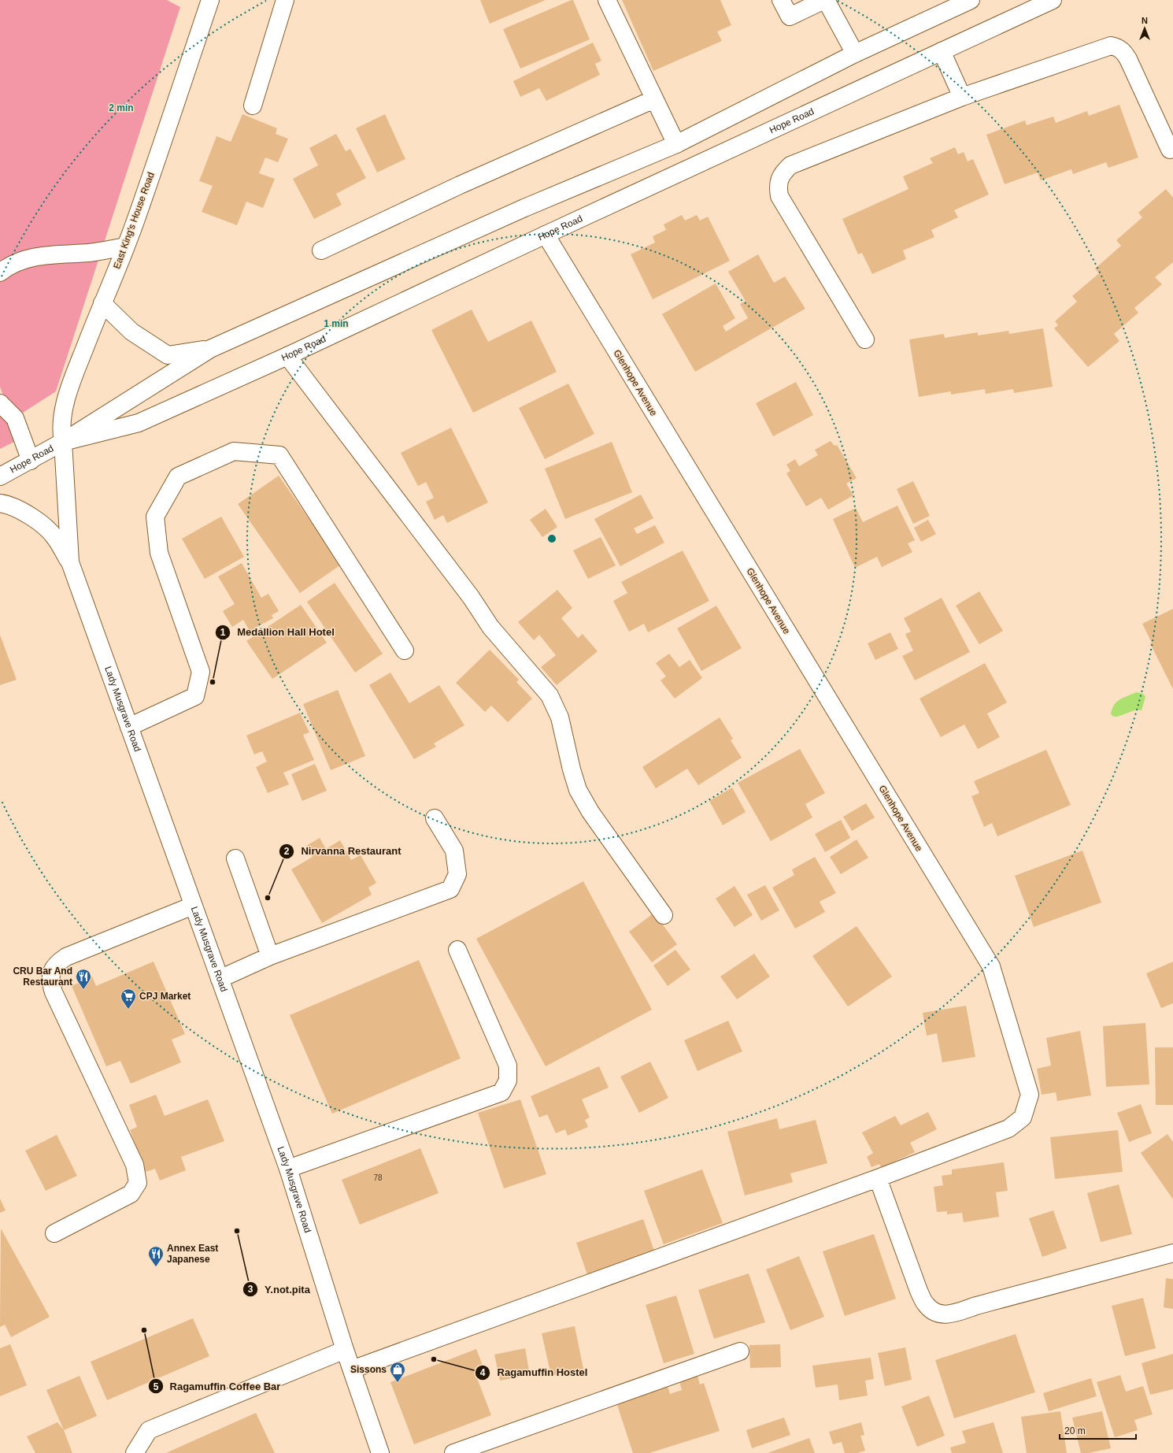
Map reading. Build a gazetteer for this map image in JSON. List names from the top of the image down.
{
  "streets": {
    "main road": [
      "Hope Road",
      "East King's House Road",
      "Glenhope Avenue",
      "Lady Musgrave Road"
    ]
  },
  "crossings": [
    ["Hope Road", "East King's House Road"],
    ["Hope Road", "Glenhope Avenue"],
    ["Hope Road", "Lady Musgrave Road"],
    ["East King's House Road", "Lady Musgrave Road"],
    ["Glenhope Avenue", "Lady Musgrave Road"]
  ],
  "places": {
    "other": [
      "Medallion Hall Hotel",
      "Nirvanna Restaurant",
      "Y.not.pita",
      "Ragamuffin Coffee Bar",
      "Ragamuffin Hostel"
    ],
    "restaurant": ["CRU Bar And Restaurant", "Annex East Japanese"],
    "supermarket": ["CPJ Market"],
    "shop": ["Sissons"]
  },
  "house_numbers": ["78"],
  "scale_bar": "20 m",
  "north": "top",
  "rings": ["2 min", "1 min"]
}
